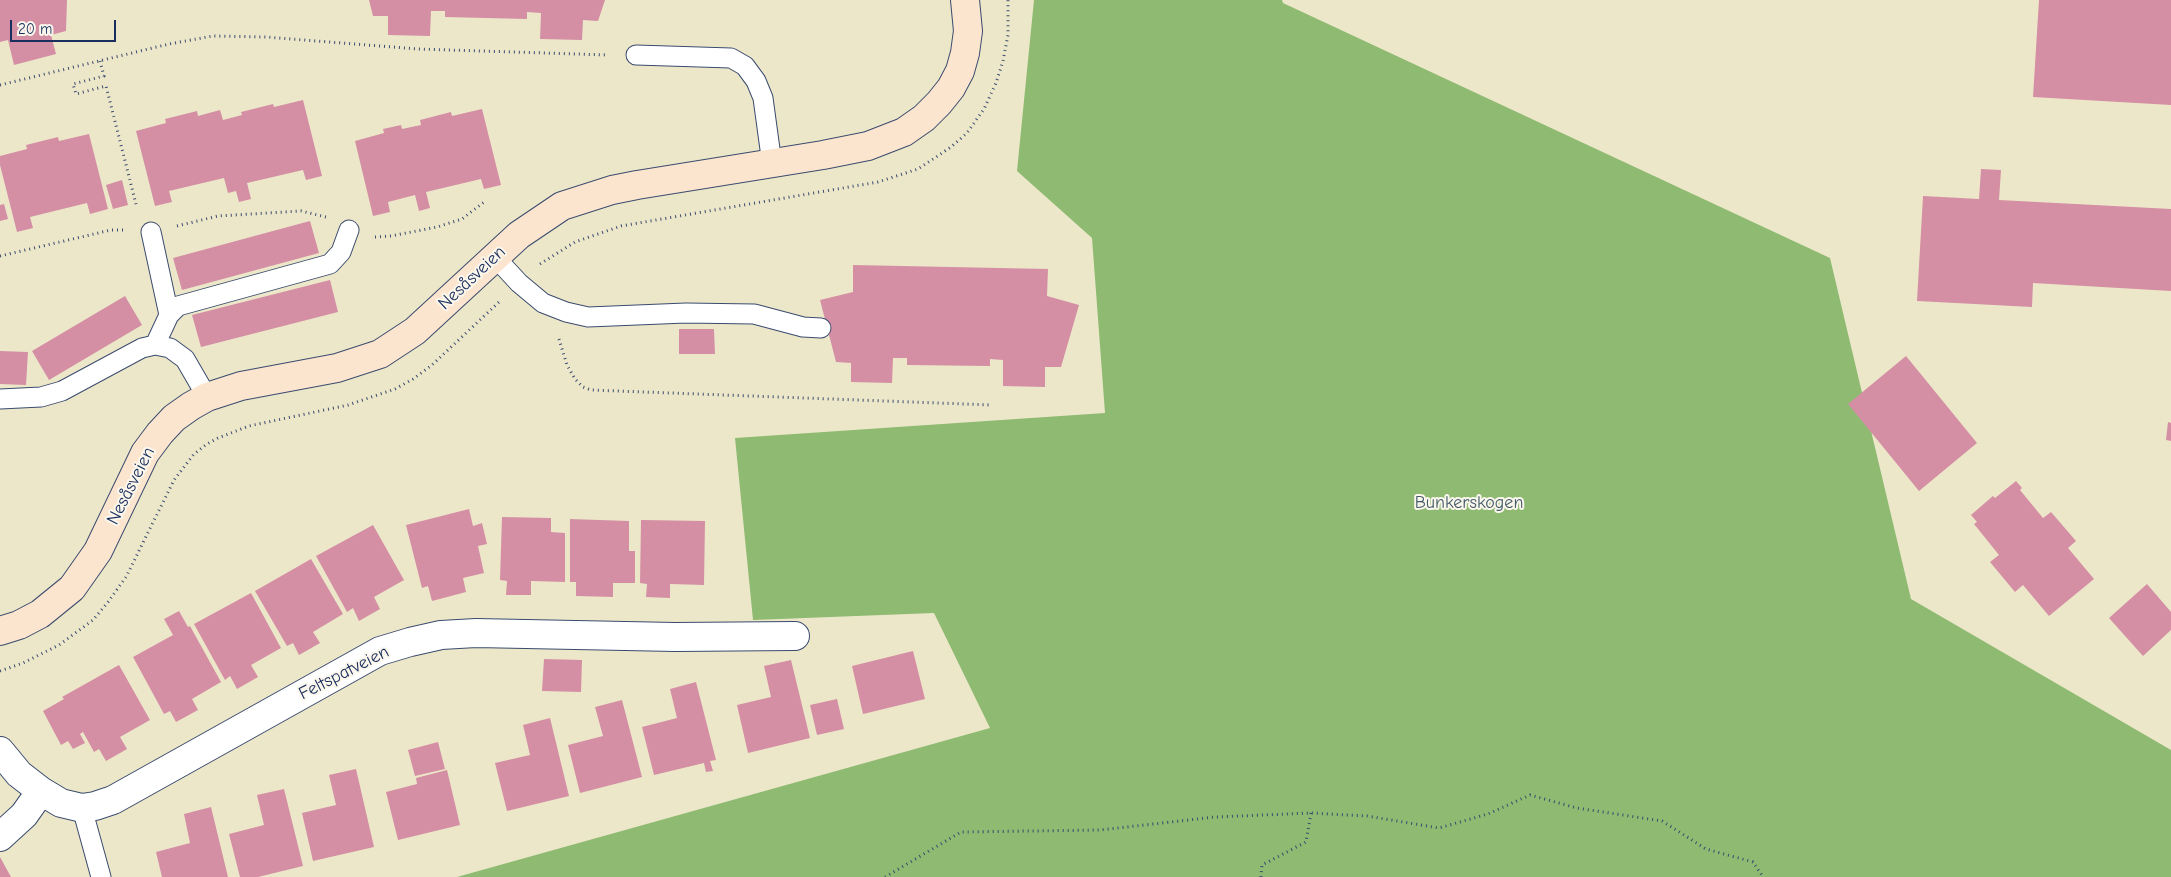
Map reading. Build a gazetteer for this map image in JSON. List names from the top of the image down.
{
  "streets": {
    "street": ["Nesåsveien", "Feltspatveien"]
  },
  "parks": ["Bunkerskogen"],
  "scale_bar": "20 m"
}
